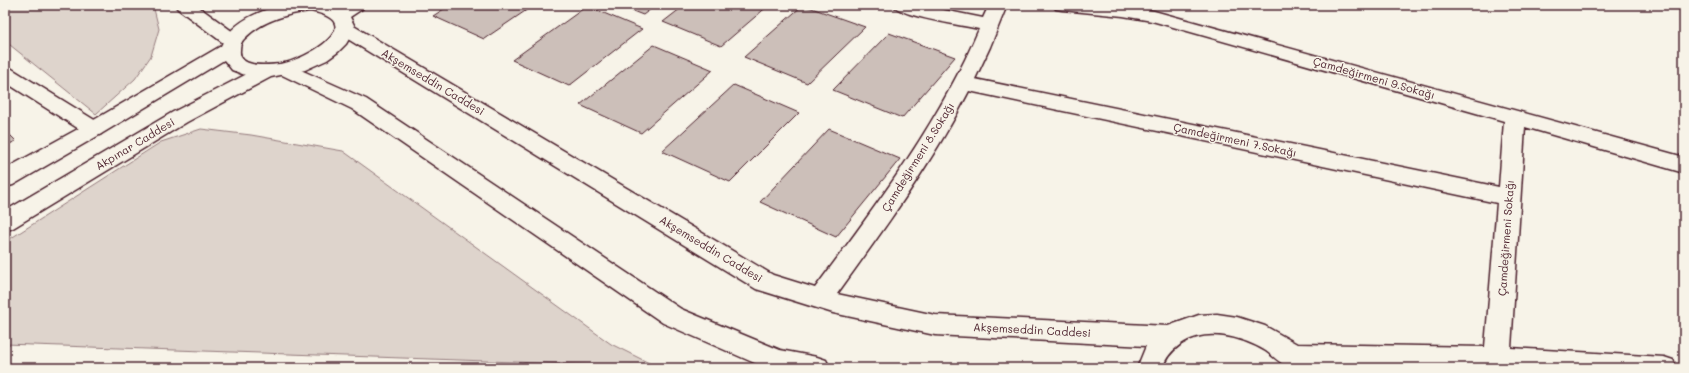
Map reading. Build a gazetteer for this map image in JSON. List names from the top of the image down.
{
  "streets": {
    "street": [
      "Çamdeğirmeni 9.Sokağı",
      "Akşemseddin Caddesi",
      "Çamdeğirmeni 7.Sokağı",
      "Akpınar Caddesi",
      "Çamdeğirmeni 8.Sokağı",
      "Çamdeğirmeni Sokağı"
    ]
  },
  "crossings": [
    ["Çamdeğirmeni 9.Sokağı", "Çamdeğirmeni Sokağı"],
    ["Akşemseddin Caddesi", "Çamdeğirmeni 8.Sokağı"],
    ["Çamdeğirmeni 7.Sokağı", "Çamdeğirmeni 8.Sokağı"],
    ["Çamdeğirmeni 7.Sokağı", "Çamdeğirmeni Sokağı"]
  ]
}
